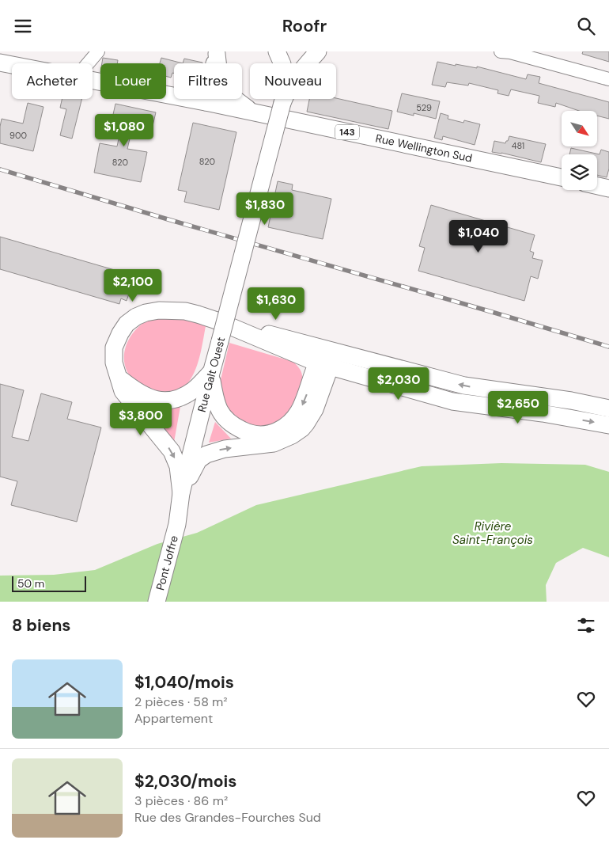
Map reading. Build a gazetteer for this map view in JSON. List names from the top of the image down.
{
  "streets": {
    "main road": [
      "143",
      "Rue Wellington Sud",
      "Rue Galt Ouest",
      "Pont Joffre"
    ]
  },
  "crossings": [
    ["Rue Galt Ouest", "Pont Joffre"]
  ],
  "water": ["Rivière Saint-François"],
  "house_numbers": [
    "529",
    "900",
    "481",
    "820",
    "820"
  ],
  "scale_bar": "50 m",
  "north": "bottom right",
  "page": {
    "header": "Roofr",
    "chip": [
      "Acheter",
      "Louer",
      "Filtres",
      "Nouveau"
    ],
    "price": [
      "$1,080",
      "$1,830",
      "$1,040",
      "$2,100",
      "$1,630",
      "$2,030",
      "$2,650",
      "$3,800"
    ],
    "scale": "50 m",
    "heading": "8 biens",
    "list": [
      {
        "name": "$1,040/mois",
        "note": "2 pièces · 58 m² · Appartement"
      },
      {
        "name": "$2,030/mois",
        "note": "3 pièces · 86 m² · Rue des Grandes-Fourches Sud"
      }
    ]
  }
}
